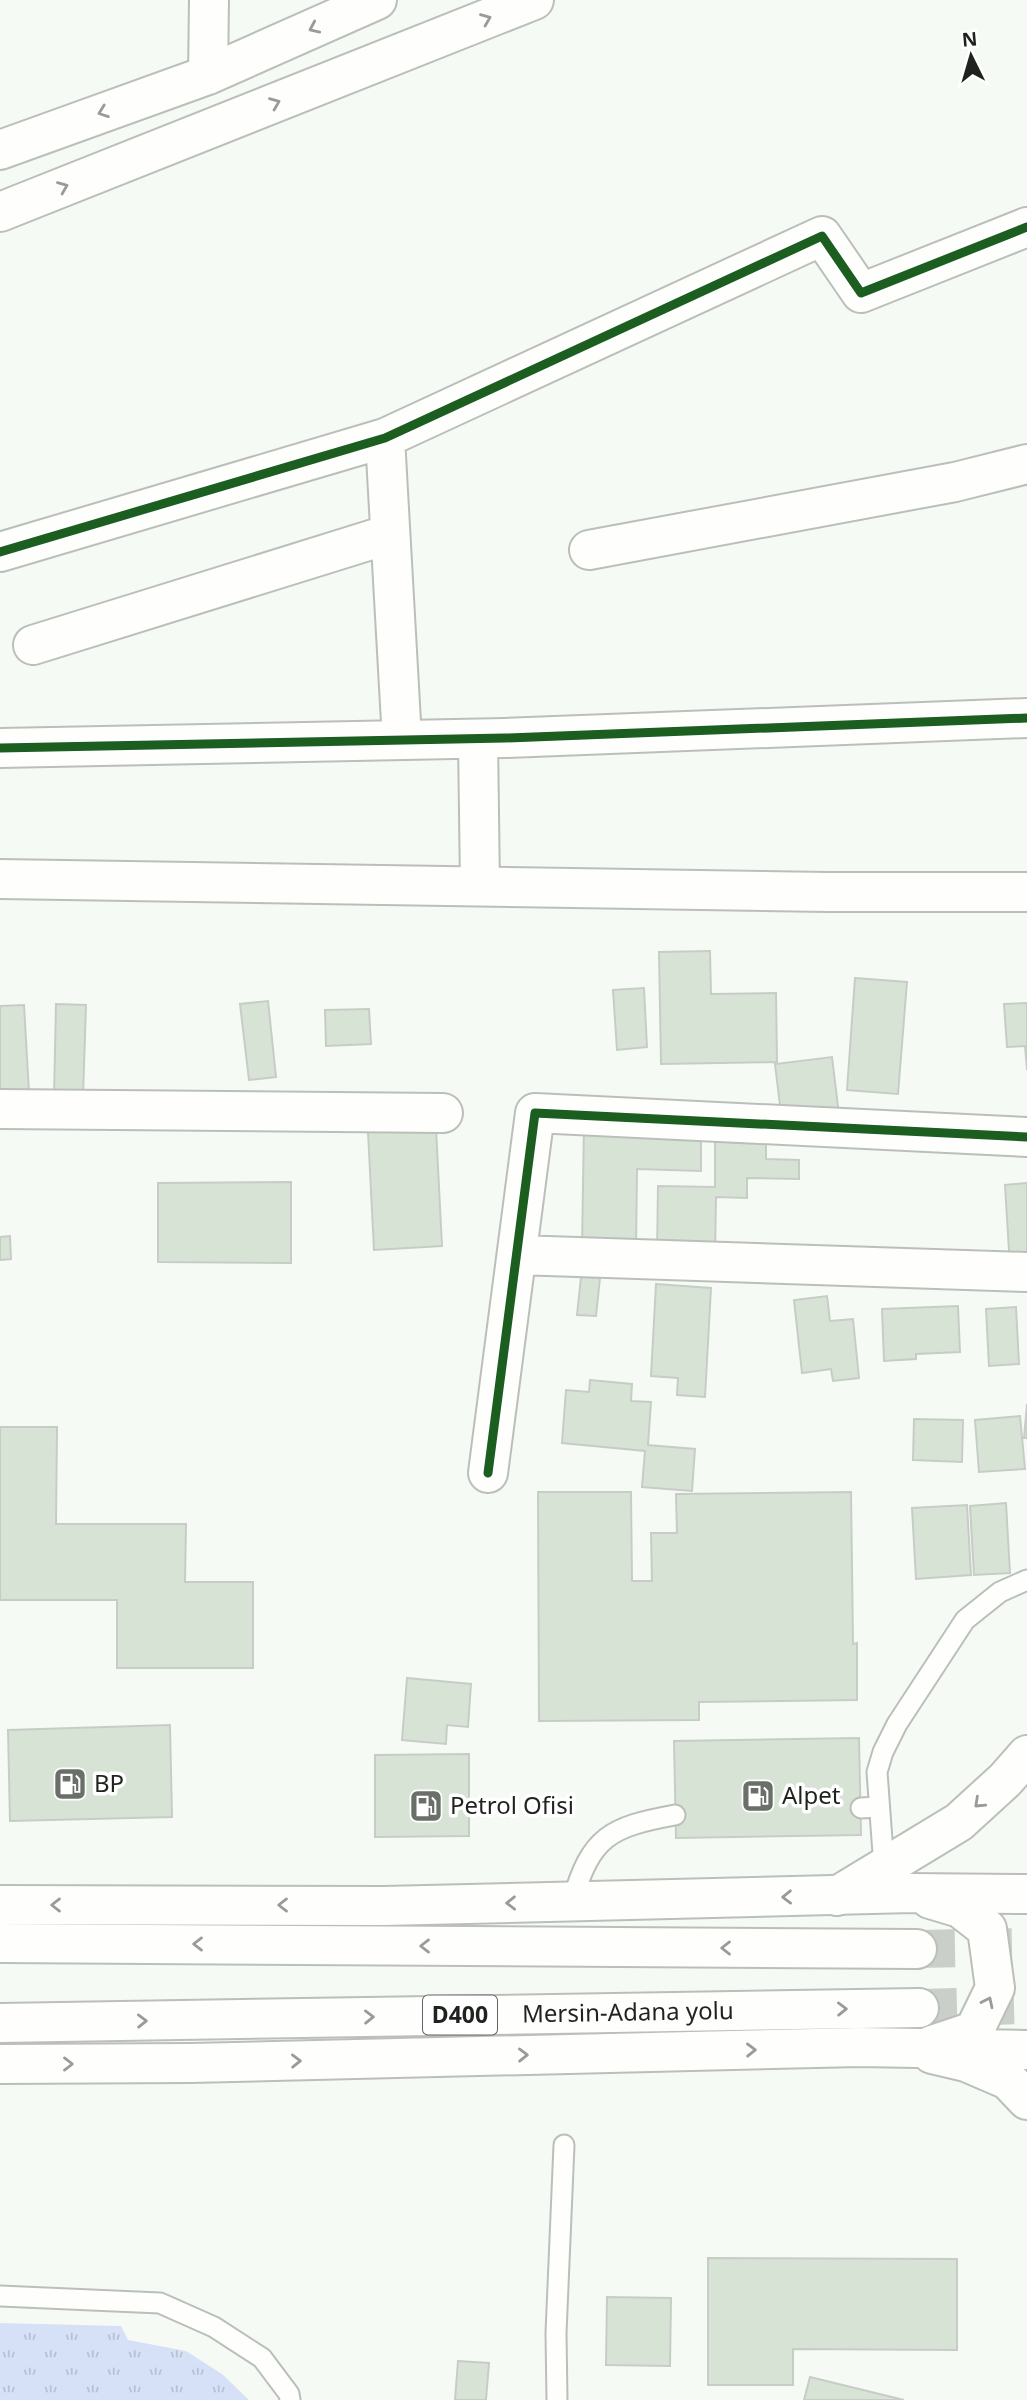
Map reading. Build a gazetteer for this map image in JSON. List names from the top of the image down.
{
  "streets": {
    "main road": ["Mersin-Adana yolu", "D400"]
  },
  "places": {
    "fuel station": ["BP", "Alpet", "Petrol Ofisi"]
  },
  "north": "top"
}
